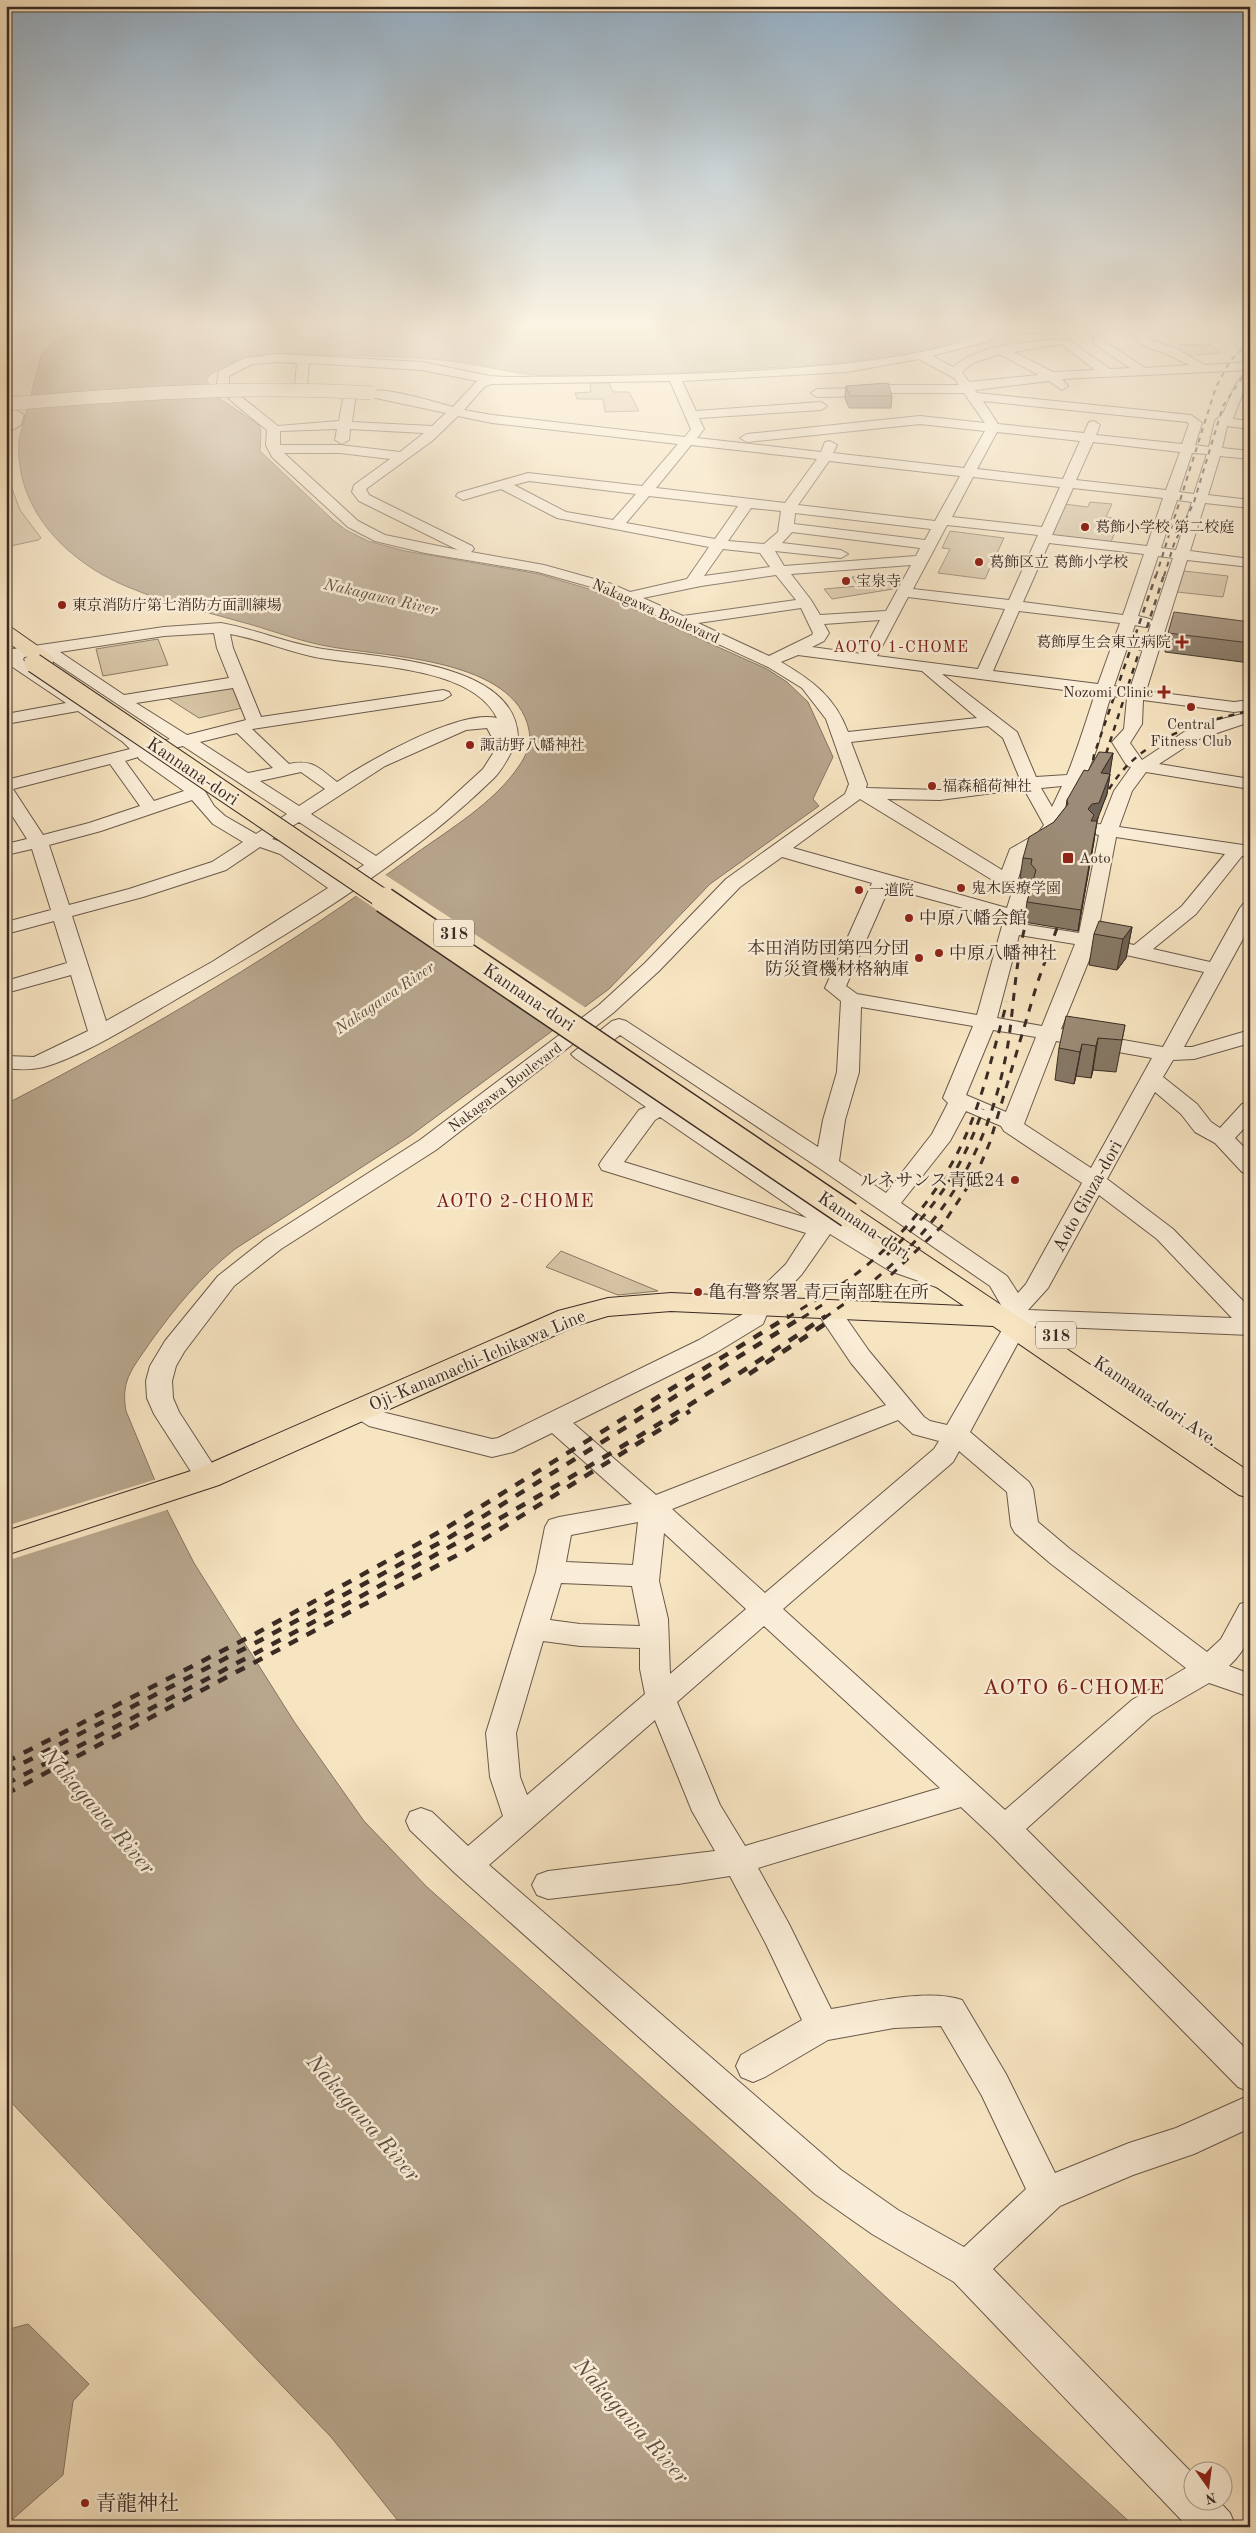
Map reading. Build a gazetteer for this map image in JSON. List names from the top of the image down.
{
  "streets": {
    "main road": [
      "Kannana-dori",
      "318",
      "Oji-Kanamachi-Ichikawa Line",
      "Kannana-dori Ave."
    ],
    "street": ["Nakagawa Boulevard", "Aoto Ginza-dori"]
  },
  "crossings": [
    ["Nakagawa Boulevard", "Oji-Kanamachi-Ichikawa Line"],
    ["Kannana-dori", "Aoto Ginza-dori"],
    ["Kannana-dori", "Oji-Kanamachi-Ichikawa Line"],
    ["Kannana-dori", "Kannana-dori Ave."],
    ["Aoto Ginza-dori", "Oji-Kanamachi-Ichikawa Line"],
    ["Aoto Ginza-dori", "Kannana-dori Ave."],
    ["Oji-Kanamachi-Ichikawa Line", "Kannana-dori Ave."]
  ],
  "districts": ["AOTO 1-CHOME", "AOTO 2-CHOME", "AOTO 6-CHOME"],
  "water": ["Nakagawa River"],
  "places": {
    "other": [
      "葛飾小学校 第二校庭",
      "葛飾区立 葛飾小学校",
      "宝泉寺",
      "東京消防庁第七消防方面訓練場",
      "Central Fitness Club",
      "諏訪野八幡神社",
      "福森稲荷神社",
      "鬼木医療学園",
      "一道院",
      "中原八幡会館",
      "中原八幡神社",
      "本田消防団第四分団 防災資機材格納庫",
      "ルネサンス青砥24",
      "亀有警察署 青戸南部駐在所",
      "青龍神社"
    ],
    "health": ["葛飾厚生会東立病院", "Nozomi Clinic"],
    "transit": ["Aoto"]
  },
  "north": "bottom"
}
